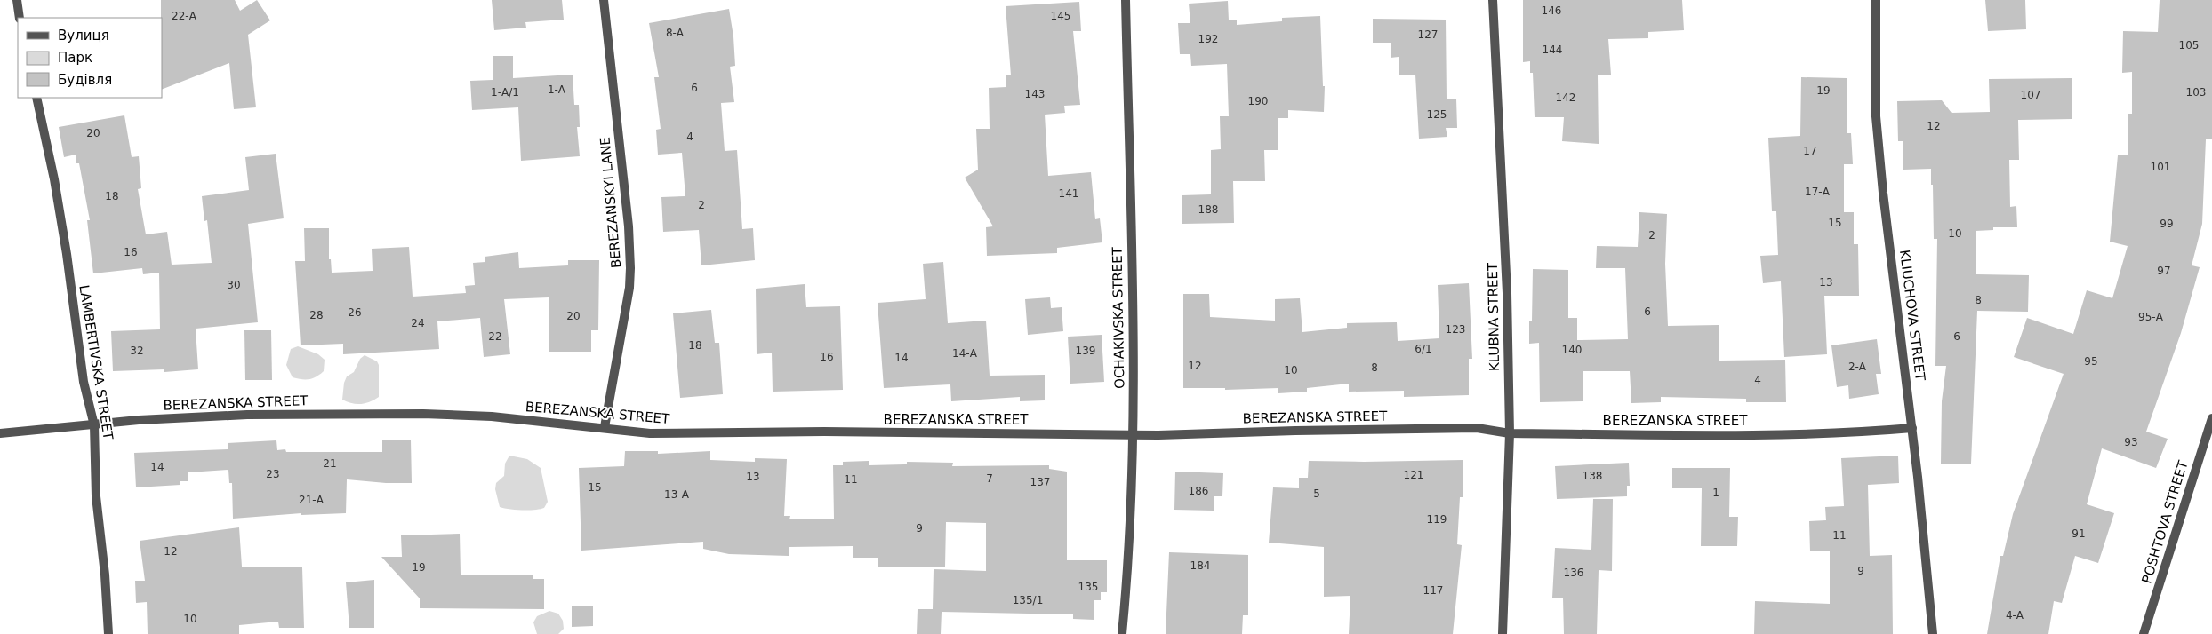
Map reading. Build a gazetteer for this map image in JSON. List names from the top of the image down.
{
  "streets": {
    "street": [
      "BEREZANSKYI LANE",
      "KLIUCHOVA STREET",
      "KLUBNA STREET",
      "OCHAKIVSKA STREET",
      "LAMBERTIVSKA STREET",
      "BEREZANSKA STREET",
      "POSHTOVA STREET"
    ]
  },
  "crossings": [
    ["BEREZANSKYI LANE", "BEREZANSKA STREET"],
    ["KLIUCHOVA STREET", "BEREZANSKA STREET"],
    ["KLUBNA STREET", "BEREZANSKA STREET"],
    ["OCHAKIVSKA STREET", "BEREZANSKA STREET"],
    ["LAMBERTIVSKA STREET", "BEREZANSKA STREET"]
  ],
  "house_numbers": [
    "146",
    "22-А",
    "145",
    "8-А",
    "127",
    "192",
    "105",
    "144",
    "6",
    "1-А",
    "19",
    "1-А/1",
    "103",
    "143",
    "107",
    "142",
    "190",
    "125",
    "12",
    "20",
    "4",
    "17",
    "101",
    "17-А",
    "141",
    "18",
    "2",
    "188",
    "15",
    "99",
    "10",
    "2",
    "16",
    "97",
    "13",
    "30",
    "8",
    "6",
    "26",
    "28",
    "20",
    "95-А",
    "24",
    "123",
    "22",
    "6",
    "18",
    "6/1",
    "140",
    "32",
    "139",
    "14-А",
    "16",
    "14",
    "95",
    "12",
    "2-А",
    "8",
    "10",
    "4",
    "93",
    "21",
    "14",
    "23",
    "121",
    "138",
    "13",
    "7",
    "11",
    "137",
    "15",
    "186",
    "1",
    "5",
    "13-А",
    "21-А",
    "119",
    "9",
    "91",
    "11",
    "12",
    "184",
    "19",
    "9",
    "136",
    "135",
    "117",
    "135/1",
    "4-А",
    "10"
  ],
  "legend": ["Вулиця", "Парк", "Будівля"]
}
